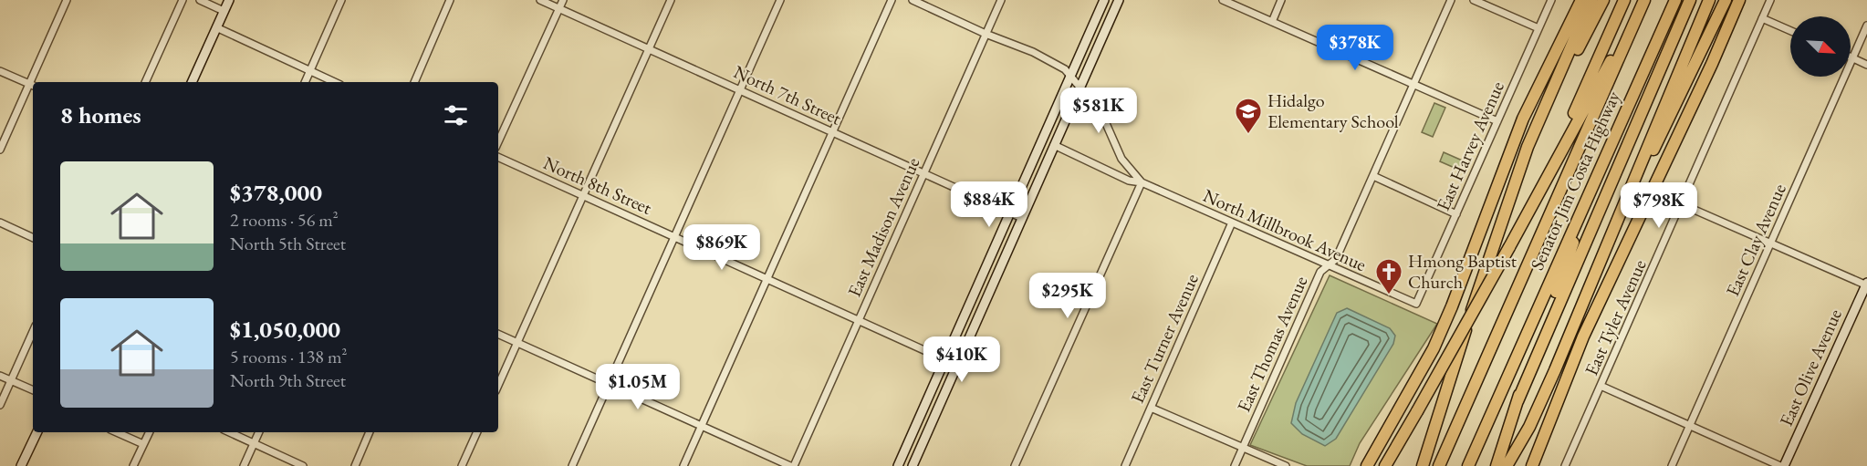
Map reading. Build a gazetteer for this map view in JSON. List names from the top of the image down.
{
  "streets": {
    "highway": ["Senator Jim Costa Highway"],
    "main road": ["East Olive Avenue"],
    "street": [
      "North 7th Street",
      "East Harvey Avenue",
      "North 8th Street",
      "East Madison Avenue",
      "North Millbrook Avenue",
      "East Clay Avenue",
      "East Tyler Avenue",
      "East Turner Avenue",
      "East Thomas Avenue"
    ]
  },
  "crossings": [
    ["North 7th Street", "East Madison Avenue"],
    ["East Harvey Avenue", "North Millbrook Avenue"],
    ["North 8th Street", "East Madison Avenue"],
    ["North Millbrook Avenue", "East Turner Avenue"],
    ["North Millbrook Avenue", "East Thomas Avenue"]
  ],
  "places": {
    "school or university": ["Hidalgo Elementary School"],
    "church": ["Hmong Baptist Church"]
  },
  "north": "bottom right",
  "page": {
    "price": [
      "$378K",
      "$581K",
      "$884K",
      "$798K",
      "$869K",
      "$295K",
      "$410K",
      "$1.05M"
    ],
    "heading": "8 homes",
    "list": [
      {
        "name": "$378,000",
        "note": "2 rooms · 56 m² · North 5th Street"
      },
      {
        "name": "$1,050,000",
        "note": "5 rooms · 138 m² · North 9th Street"
      }
    ]
  }
}
